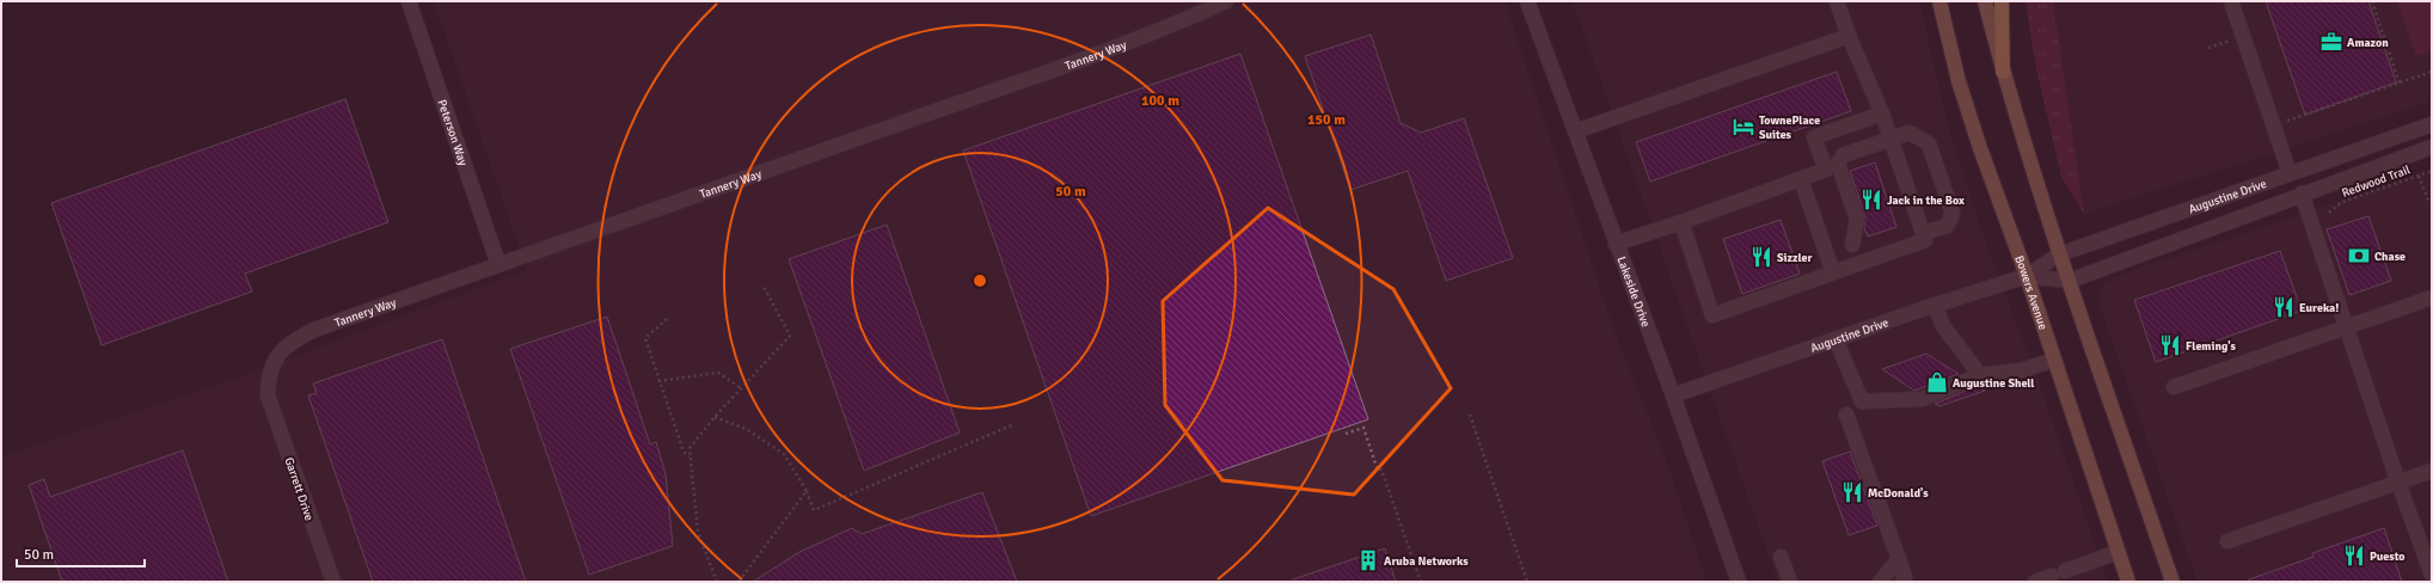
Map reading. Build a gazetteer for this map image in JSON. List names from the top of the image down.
{
  "streets": {
    "main road": ["Bowers Avenue"],
    "street": [
      "Tannery Way",
      "Peterson Way",
      "Augustine Drive",
      "Lakeside Drive",
      "Garrett Drive"
    ],
    "path": ["Redwood Trail"]
  },
  "crossings": [
    ["Tannery Way", "Peterson Way"],
    ["Tannery Way", "Garrett Drive"],
    ["Augustine Drive", "Lakeside Drive"],
    ["Augustine Drive", "Bowers Avenue"]
  ],
  "places": {
    "office": ["Amazon"],
    "hotel": ["TownePlace Suites"],
    "restaurant": [
      "Jack in the Box",
      "Sizzler",
      "Eureka!",
      "Fleming's",
      "McDonald's",
      "Puesto"
    ],
    "bank": ["Chase"],
    "shop": ["Augustine Shell"],
    "building": ["Aruba Networks"]
  },
  "scale_bar": "50 m",
  "rings": ["100 m", "150 m", "50 m"]
}
